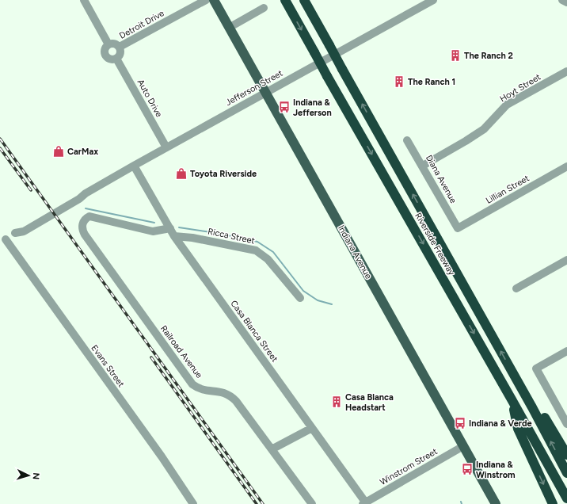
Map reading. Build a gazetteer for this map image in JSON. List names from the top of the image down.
{
  "streets": {
    "highway": ["Riverside Freeway"],
    "main road": ["Indiana Avenue"],
    "street": [
      "Detroit Drive",
      "Jefferson Street",
      "Hoyt Street",
      "Auto Drive",
      "Diana Avenue",
      "Lillian Street",
      "Ricca Street",
      "Casa Blanca Street",
      "Railroad Avenue",
      "Evans Street",
      "Winstrom Street"
    ]
  },
  "crossings": [
    ["Detroit Drive", "Auto Drive"],
    ["Jefferson Street", "Auto Drive"],
    ["Jefferson Street", "Indiana Avenue"],
    ["Jefferson Street", "Casa Blanca Street"],
    ["Jefferson Street", "Evans Street"],
    ["Hoyt Street", "Diana Avenue"],
    ["Diana Avenue", "Lillian Street"],
    ["Ricca Street", "Casa Blanca Street"],
    ["Indiana Avenue", "Winstrom Street"],
    ["Casa Blanca Street", "Railroad Avenue"],
    ["Casa Blanca Street", "Winstrom Street"]
  ],
  "places": {
    "building": ["The Ranch 2", "The Ranch 1", "Casa Blanca Headstart"],
    "bus stop": ["Indiana & Jefferson", "Indiana & Verde", "Indiana & Winstrom"],
    "shop": ["CarMax", "Toyota Riverside"]
  },
  "north": "right"
}
